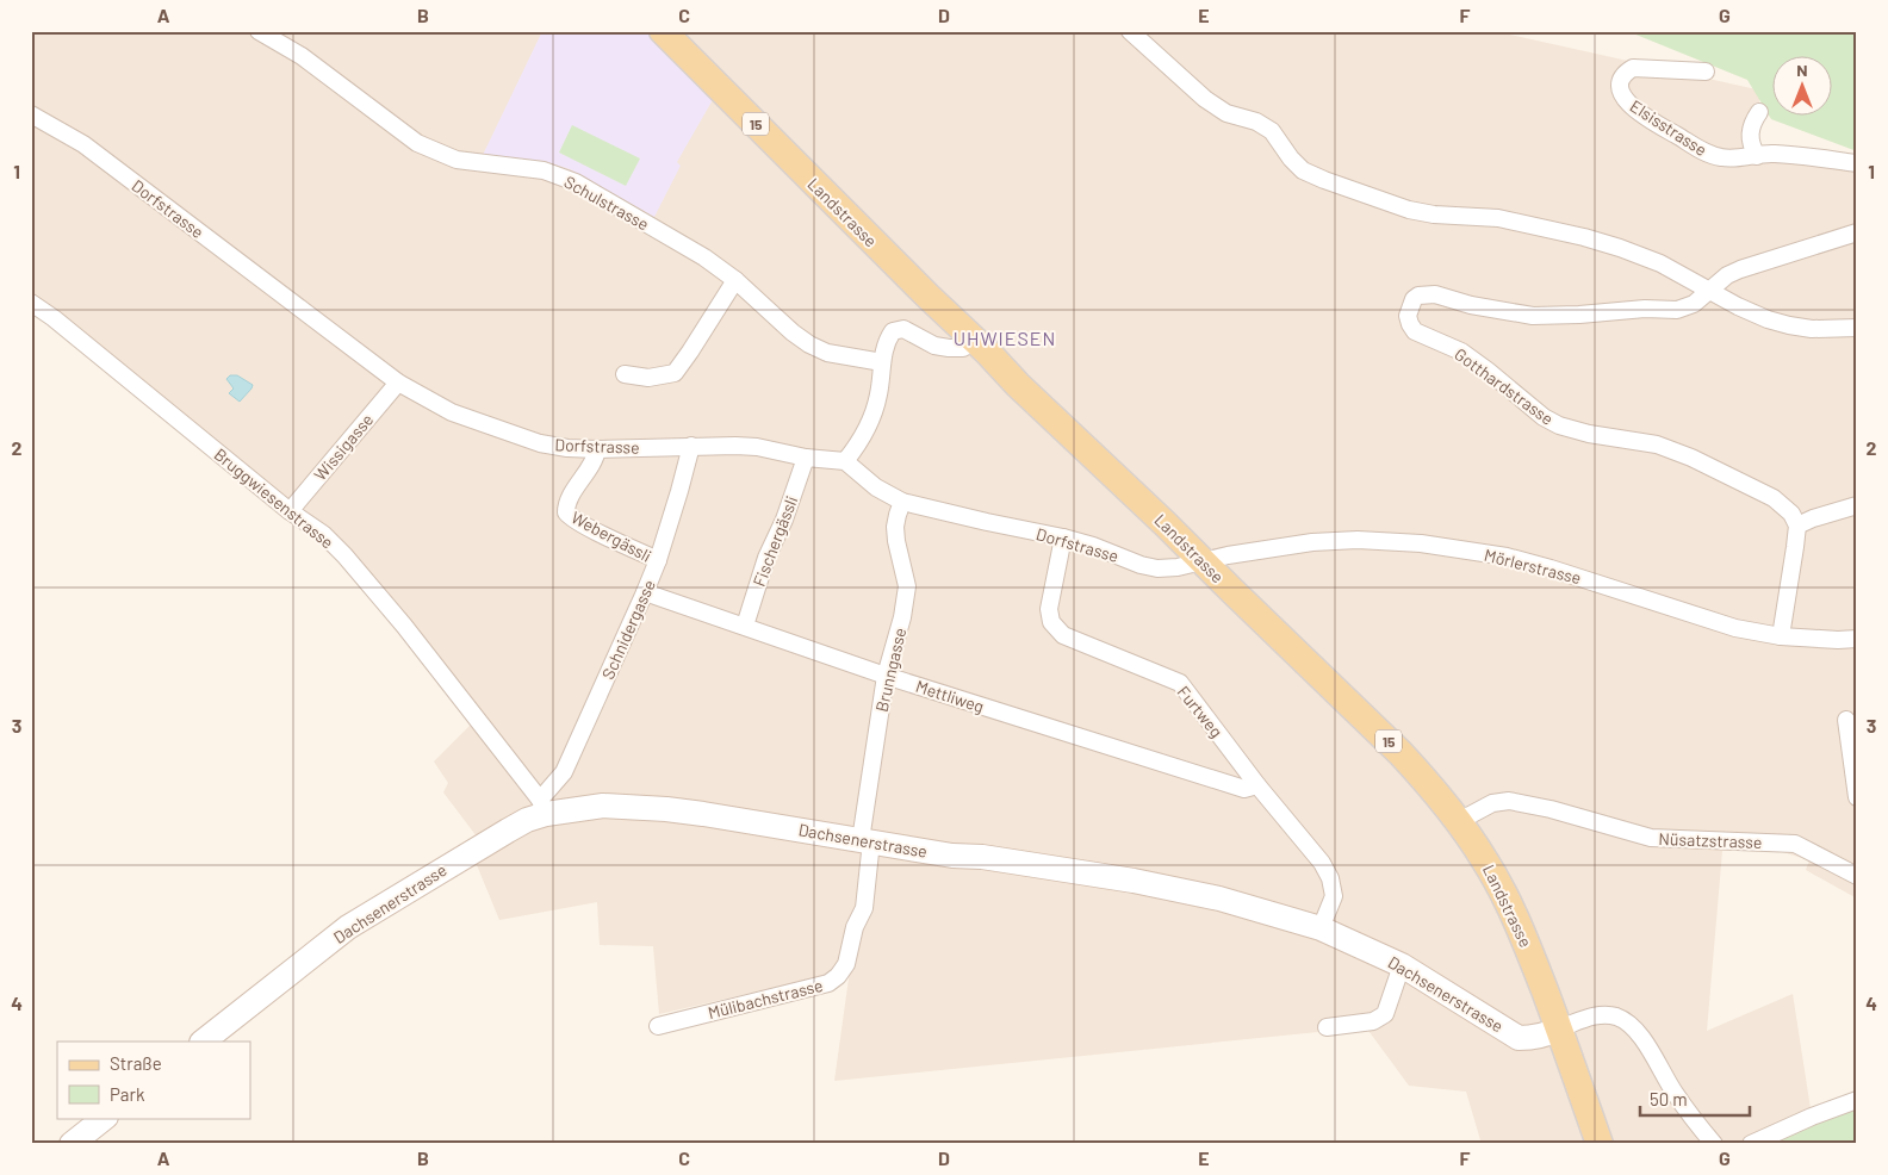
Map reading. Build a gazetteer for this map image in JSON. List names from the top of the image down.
{
  "streets": {
    "main road": ["15", "Landstrasse"],
    "street": [
      "Elsisstrasse",
      "Schulstrasse",
      "Dorfstrasse",
      "Gotthardstrasse",
      "Wissigasse",
      "Bruggwiesenstrasse",
      "Webergässli",
      "Fischergässli",
      "Mörlerstrasse",
      "Schnidergasse",
      "Brunngasse",
      "Mettliweg",
      "Furtweg",
      "Dachsenerstrasse",
      "Nüsatzstrasse",
      "Mülibachstrasse"
    ]
  },
  "crossings": [
    ["Dorfstrasse", "Landstrasse"],
    ["Dorfstrasse", "Wissigasse"],
    ["Dorfstrasse", "Webergässli"],
    ["Dorfstrasse", "Fischergässli"],
    ["Dorfstrasse", "Mörlerstrasse"],
    ["Dorfstrasse", "Schnidergasse"],
    ["Dorfstrasse", "Brunngasse"],
    ["Dorfstrasse", "Furtweg"],
    ["Landstrasse", "Mörlerstrasse"],
    ["Landstrasse", "Dachsenerstrasse"],
    ["Landstrasse", "Nüsatzstrasse"],
    ["Wissigasse", "Bruggwiesenstrasse"],
    ["Bruggwiesenstrasse", "Schnidergasse"],
    ["Bruggwiesenstrasse", "Dachsenerstrasse"],
    ["Webergässli", "Schnidergasse"],
    ["Fischergässli", "Mettliweg"],
    ["Schnidergasse", "Mettliweg"],
    ["Schnidergasse", "Dachsenerstrasse"],
    ["Brunngasse", "Mettliweg"],
    ["Brunngasse", "Dachsenerstrasse"],
    ["Brunngasse", "Mülibachstrasse"],
    ["Mettliweg", "Furtweg"],
    ["Furtweg", "Dachsenerstrasse"],
    ["Dachsenerstrasse", "Mülibachstrasse"]
  ],
  "districts": ["UHWIESEN"],
  "legend": ["Straße", "Park"],
  "scale_bar": "50 m",
  "north": "top",
  "grid": {
    "columns": [
      "A",
      "B",
      "C",
      "D",
      "E",
      "F",
      "G"
    ],
    "rows": [
      "1",
      "2",
      "3",
      "4"
    ]
  }
}
